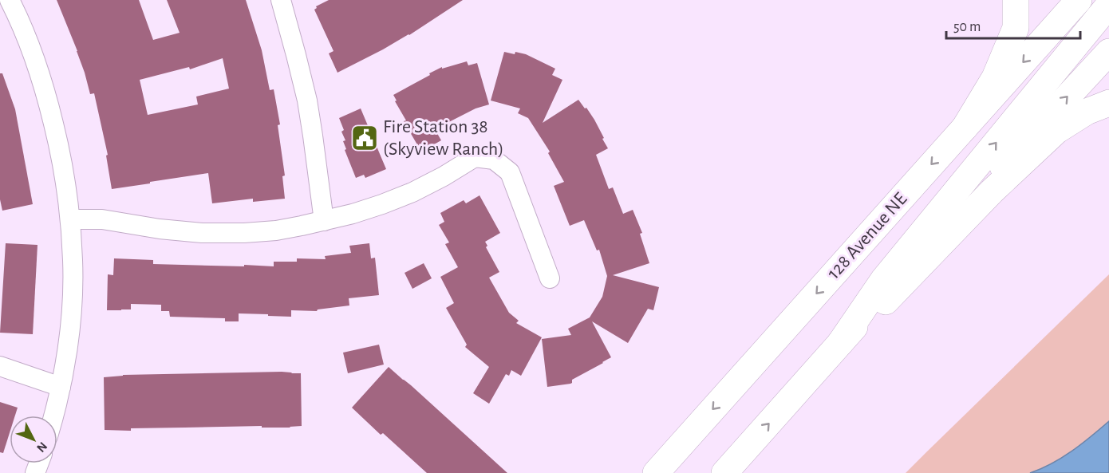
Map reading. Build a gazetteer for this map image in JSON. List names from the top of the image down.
{
  "streets": {
    "main road": ["128 Avenue NE"]
  },
  "places": {
    "public building": ["Fire Station 38 (Skyview Ranch)"]
  },
  "scale_bar": "50 m",
  "north": "bottom right"
}
